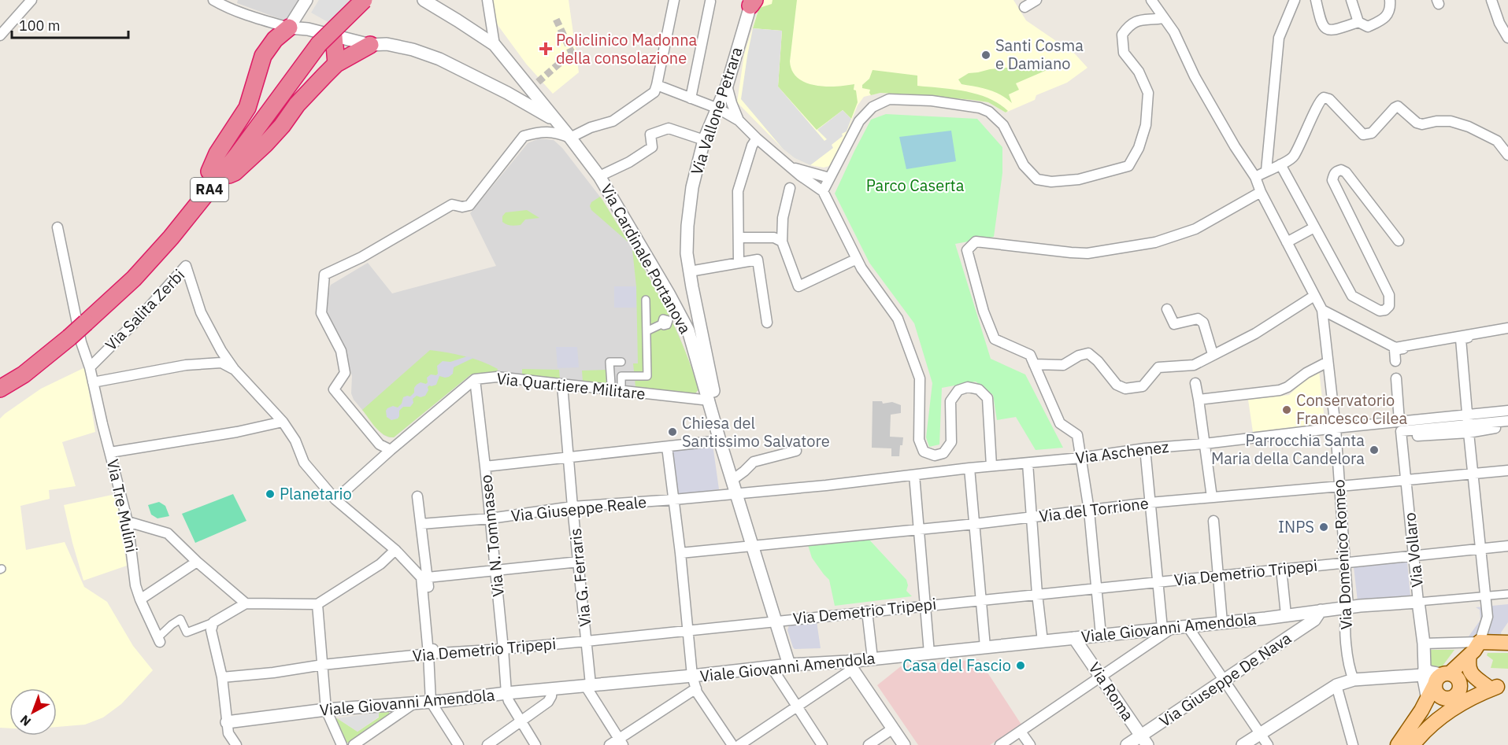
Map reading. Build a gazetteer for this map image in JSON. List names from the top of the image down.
{
  "streets": {
    "highway": ["RA4"],
    "street": [
      "Via Vallone Petrara",
      "Via Cardinale Portanova",
      "Via Salita Zerbi",
      "Via Quartiere Militare",
      "Via Aschenez",
      "Via Tre Mulini",
      "Via Giuseppe Reale",
      "Via del Torrione",
      "Via N. Tommaseo",
      "Via Vollaro",
      "Via Domenico Romeo",
      "Via Demetrio Tripepi",
      "Via G. Ferraris",
      "Viale Giovanni Amendola",
      "Via Giuseppe De Nava",
      "Via Roma"
    ]
  },
  "crossings": [
    ["Via Vallone Petrara", "Via Cardinale Portanova"],
    ["Via Vallone Petrara", "Via Quartiere Militare"],
    ["Via Cardinale Portanova", "Via Quartiere Militare"],
    ["Via Cardinale Portanova", "Via Aschenez"],
    ["Via Cardinale Portanova", "Via Giuseppe Reale"],
    ["Via Cardinale Portanova", "Via del Torrione"],
    ["Via Cardinale Portanova", "Via Demetrio Tripepi"],
    ["Via Cardinale Portanova", "Viale Giovanni Amendola"],
    ["Via Salita Zerbi", "Via Quartiere Militare"],
    ["Via Salita Zerbi", "Via Tre Mulini"],
    ["Via Salita Zerbi", "Via Demetrio Tripepi"],
    ["Via Salita Zerbi", "Viale Giovanni Amendola"],
    ["Via Quartiere Militare", "Via N. Tommaseo"],
    ["Via Quartiere Militare", "Via G. Ferraris"],
    ["Via Aschenez", "Via Giuseppe Reale"],
    ["Via Aschenez", "Via Vollaro"],
    ["Via Aschenez", "Via Domenico Romeo"],
    ["Via Giuseppe Reale", "Via N. Tommaseo"],
    ["Via Giuseppe Reale", "Via G. Ferraris"],
    ["Via del Torrione", "Via Vollaro"],
    ["Via del Torrione", "Via Domenico Romeo"],
    ["Via N. Tommaseo", "Via Demetrio Tripepi"],
    ["Via N. Tommaseo", "Viale Giovanni Amendola"],
    ["Via Vollaro", "Via Demetrio Tripepi"],
    ["Via Vollaro", "Viale Giovanni Amendola"],
    ["Via Domenico Romeo", "Via Demetrio Tripepi"],
    ["Via Domenico Romeo", "Viale Giovanni Amendola"],
    ["Via Demetrio Tripepi", "Via G. Ferraris"],
    ["Via G. Ferraris", "Viale Giovanni Amendola"],
    ["Viale Giovanni Amendola", "Via Giuseppe De Nava"],
    ["Viale Giovanni Amendola", "Via Roma"],
    ["Via Giuseppe De Nava", "Via Roma"]
  ],
  "parks": ["Parco Caserta"],
  "places": {
    "health": ["Policlinico Madonna della consolazione"],
    "other": [
      "Santi Cosma e Damiano",
      "Conservatorio Francesco Cilea",
      "Chiesa del Santissimo Salvatore",
      "Parrocchia Santa Maria della Candelora",
      "Planetario",
      "INPS",
      "Casa del Fascio"
    ]
  },
  "scale_bar": "100 m",
  "north": "bottom left"
}
